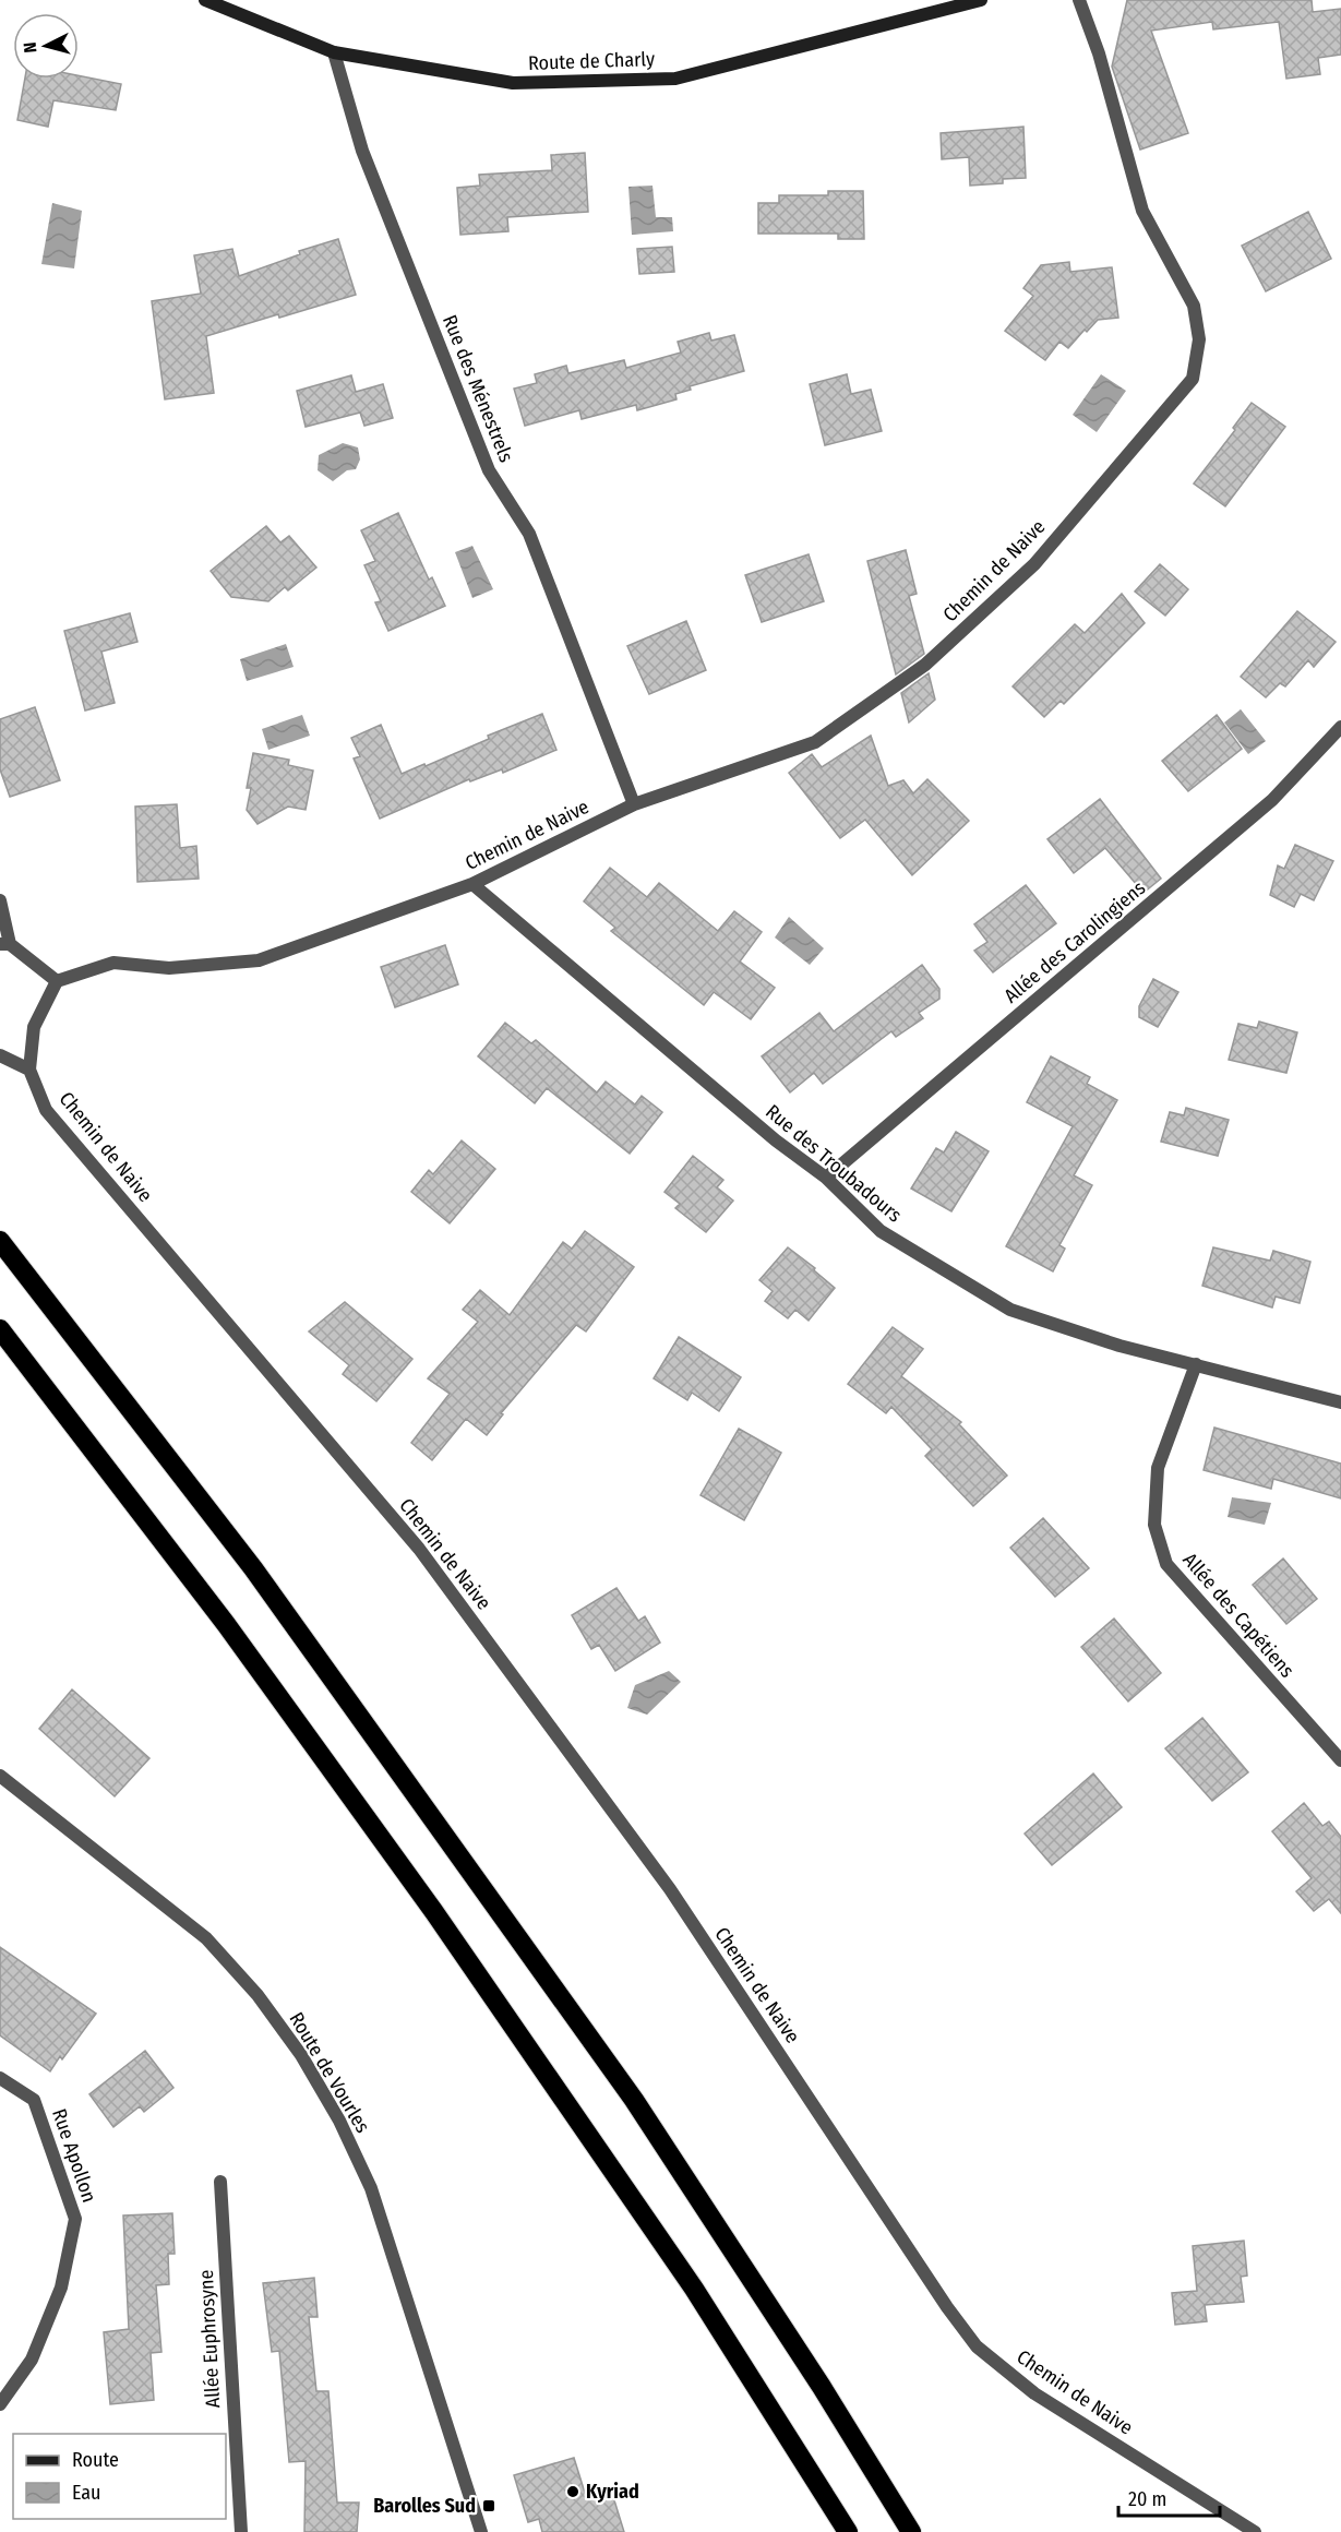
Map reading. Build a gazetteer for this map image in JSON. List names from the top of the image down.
{
  "streets": {
    "main road": ["Route de Charly"],
    "street": [
      "Rue des Ménestrels",
      "Chemin de Naive",
      "Allée des Carolingiens",
      "Rue des Troubadours",
      "Allée des Capétiens",
      "Route de Vourles",
      "Rue Apollon",
      "Allée Euphrosyne"
    ]
  },
  "crossings": [
    ["Route de Charly", "Rue des Ménestrels"],
    ["Rue des Ménestrels", "Chemin de Naive"],
    ["Chemin de Naive", "Rue des Troubadours"],
    ["Allée des Carolingiens", "Rue des Troubadours"],
    ["Rue des Troubadours", "Allée des Capétiens"]
  ],
  "places": {
    "other": ["Kyriad"],
    "transit": ["Barolles Sud"]
  },
  "legend": ["Route", "Eau"],
  "scale_bar": "20 m",
  "north": "left"
}
